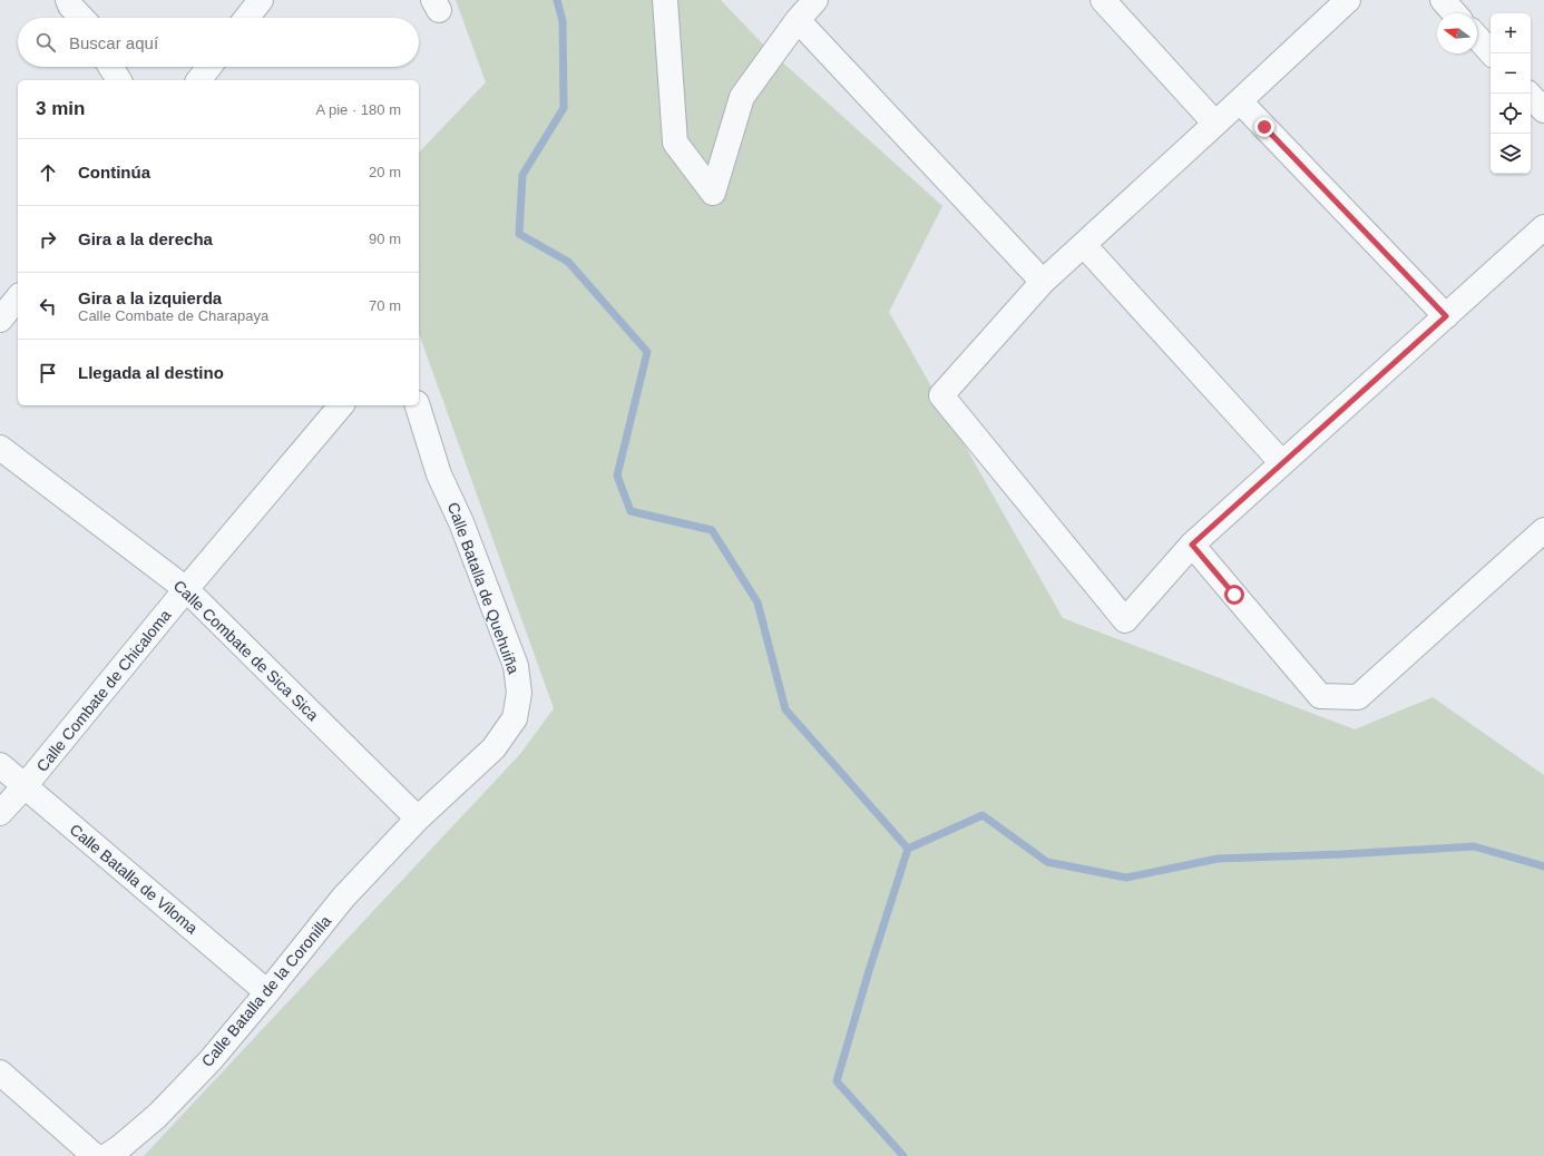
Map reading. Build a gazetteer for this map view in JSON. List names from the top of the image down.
{
  "streets": {
    "street": [
      "Calle Batalla de Quehuiña",
      "Calle Combate de Sica Sica",
      "Calle Combate de Chicaloma",
      "Calle Batalla de Viloma",
      "Calle Batalla de la Coronilla"
    ]
  },
  "crossings": [
    ["Calle Batalla de Quehuiña", "Calle Combate de Sica Sica"],
    ["Calle Batalla de Quehuiña", "Calle Batalla de la Coronilla"],
    ["Calle Combate de Sica Sica", "Calle Combate de Chicaloma"],
    ["Calle Combate de Sica Sica", "Calle Batalla de la Coronilla"],
    ["Calle Combate de Chicaloma", "Calle Batalla de Viloma"],
    ["Calle Batalla de Viloma", "Calle Batalla de la Coronilla"]
  ],
  "north": "left",
  "page": {
    "map_buttons": ["+", "−"],
    "search": "Buscar aquí",
    "heading": ["3 min", "A pie · 180 m"],
    "list": [
      ["Continúa", "20 m"],
      ["Gira a la derecha", "90 m"],
      ["Gira a la izquierda", "Calle Combate de Charapaya", "70 m"],
      "Llegada al destino"
    ]
  }
}
